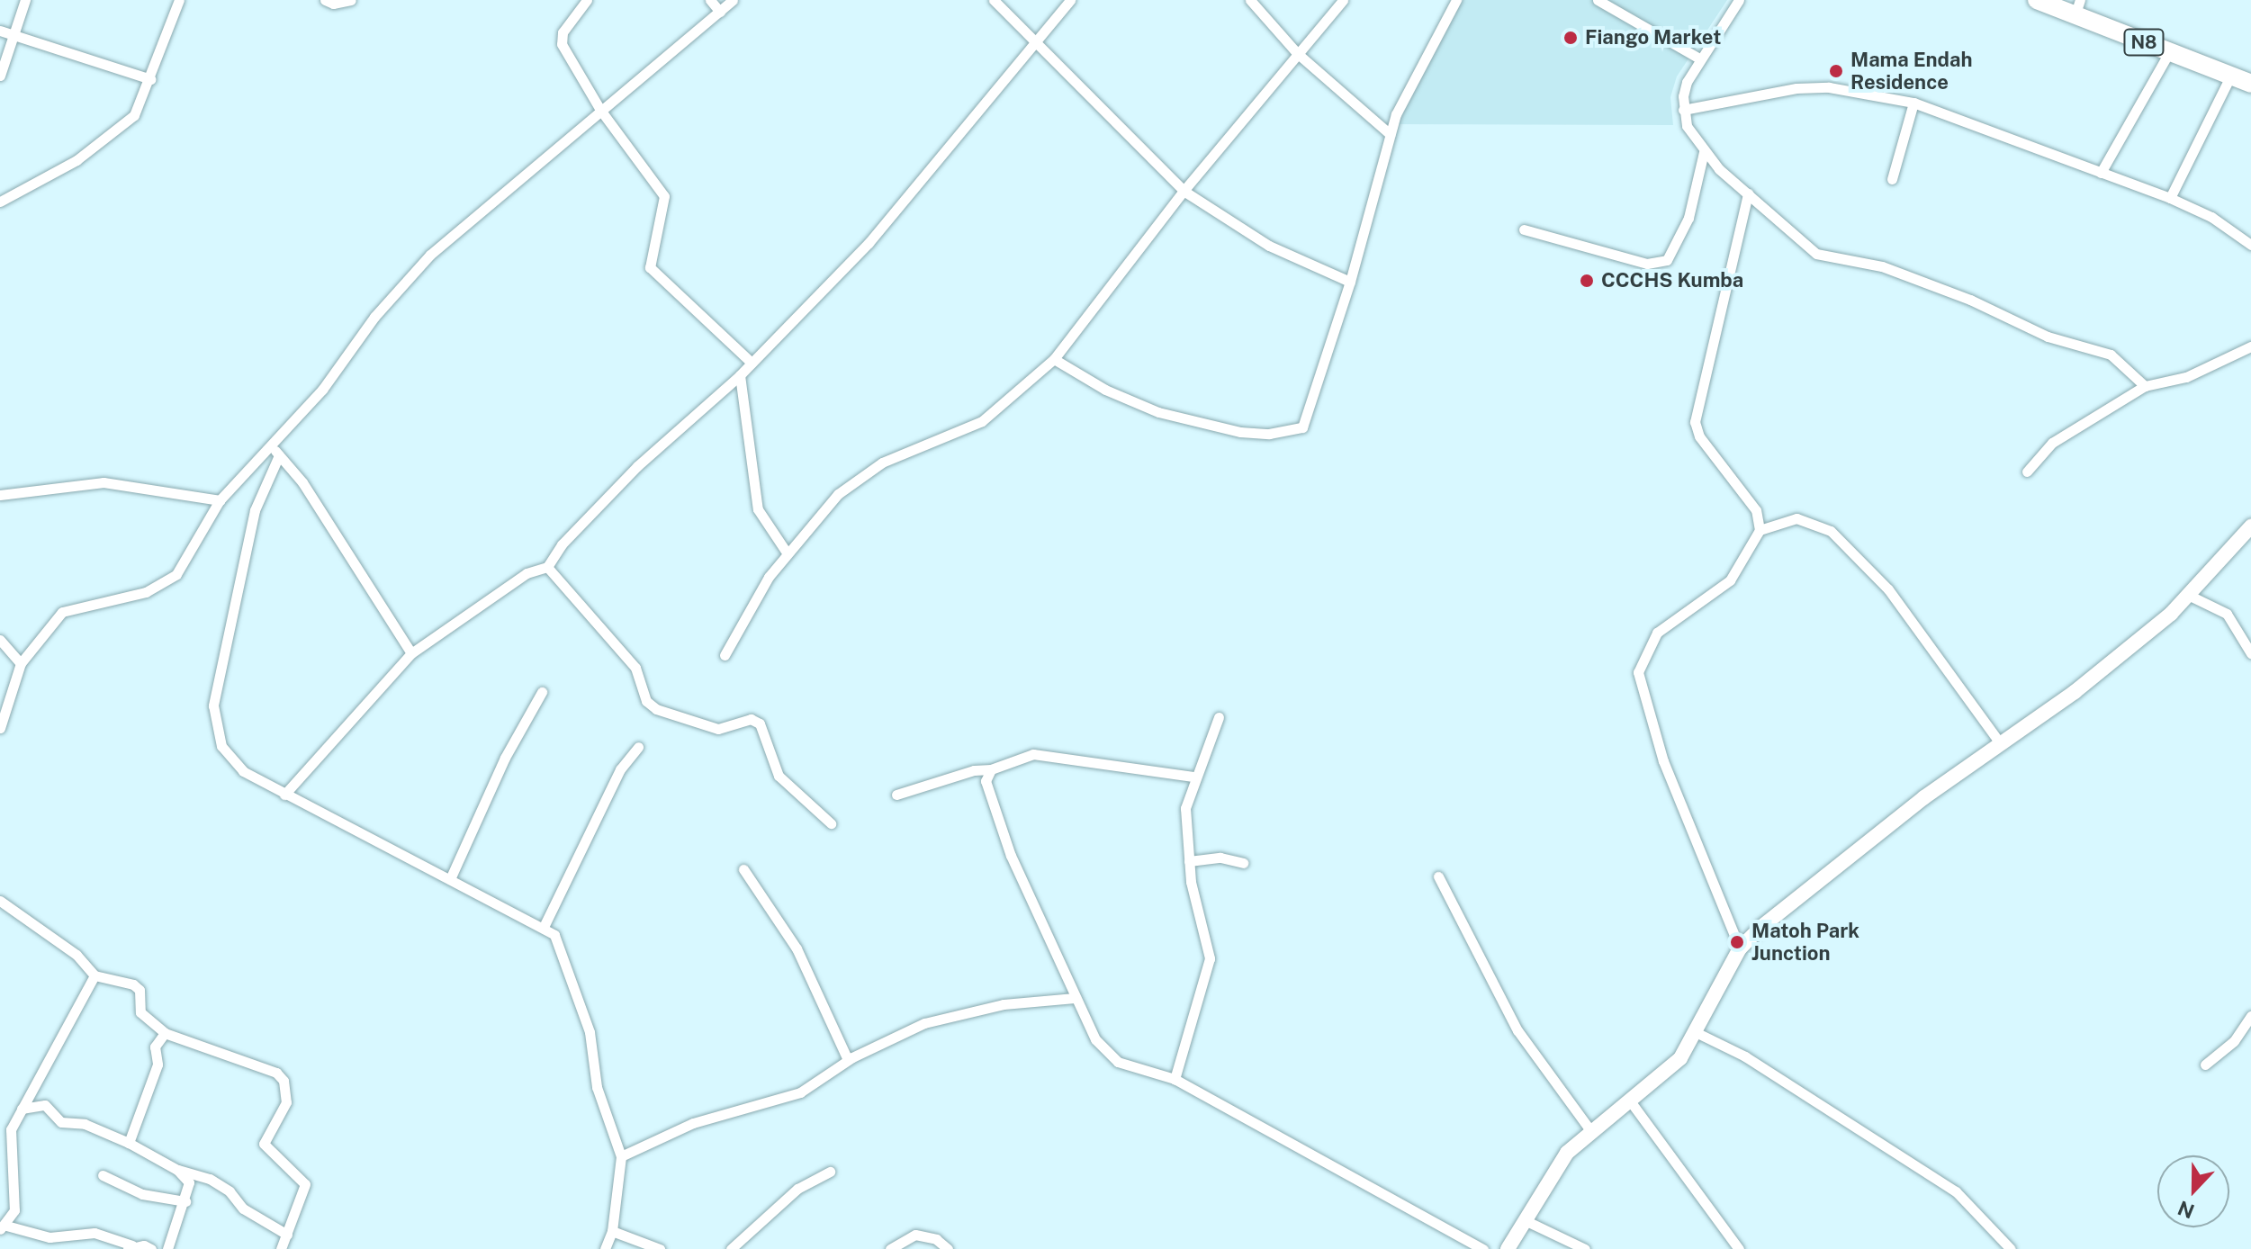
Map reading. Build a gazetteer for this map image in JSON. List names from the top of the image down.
{
  "streets": {
    "highway": ["N8"]
  },
  "places": [
    "Fiango Market",
    "Mama Endah Residence",
    "CCCHS Kumba",
    "Matoh Park Junction"
  ],
  "north": "bottom"
}
